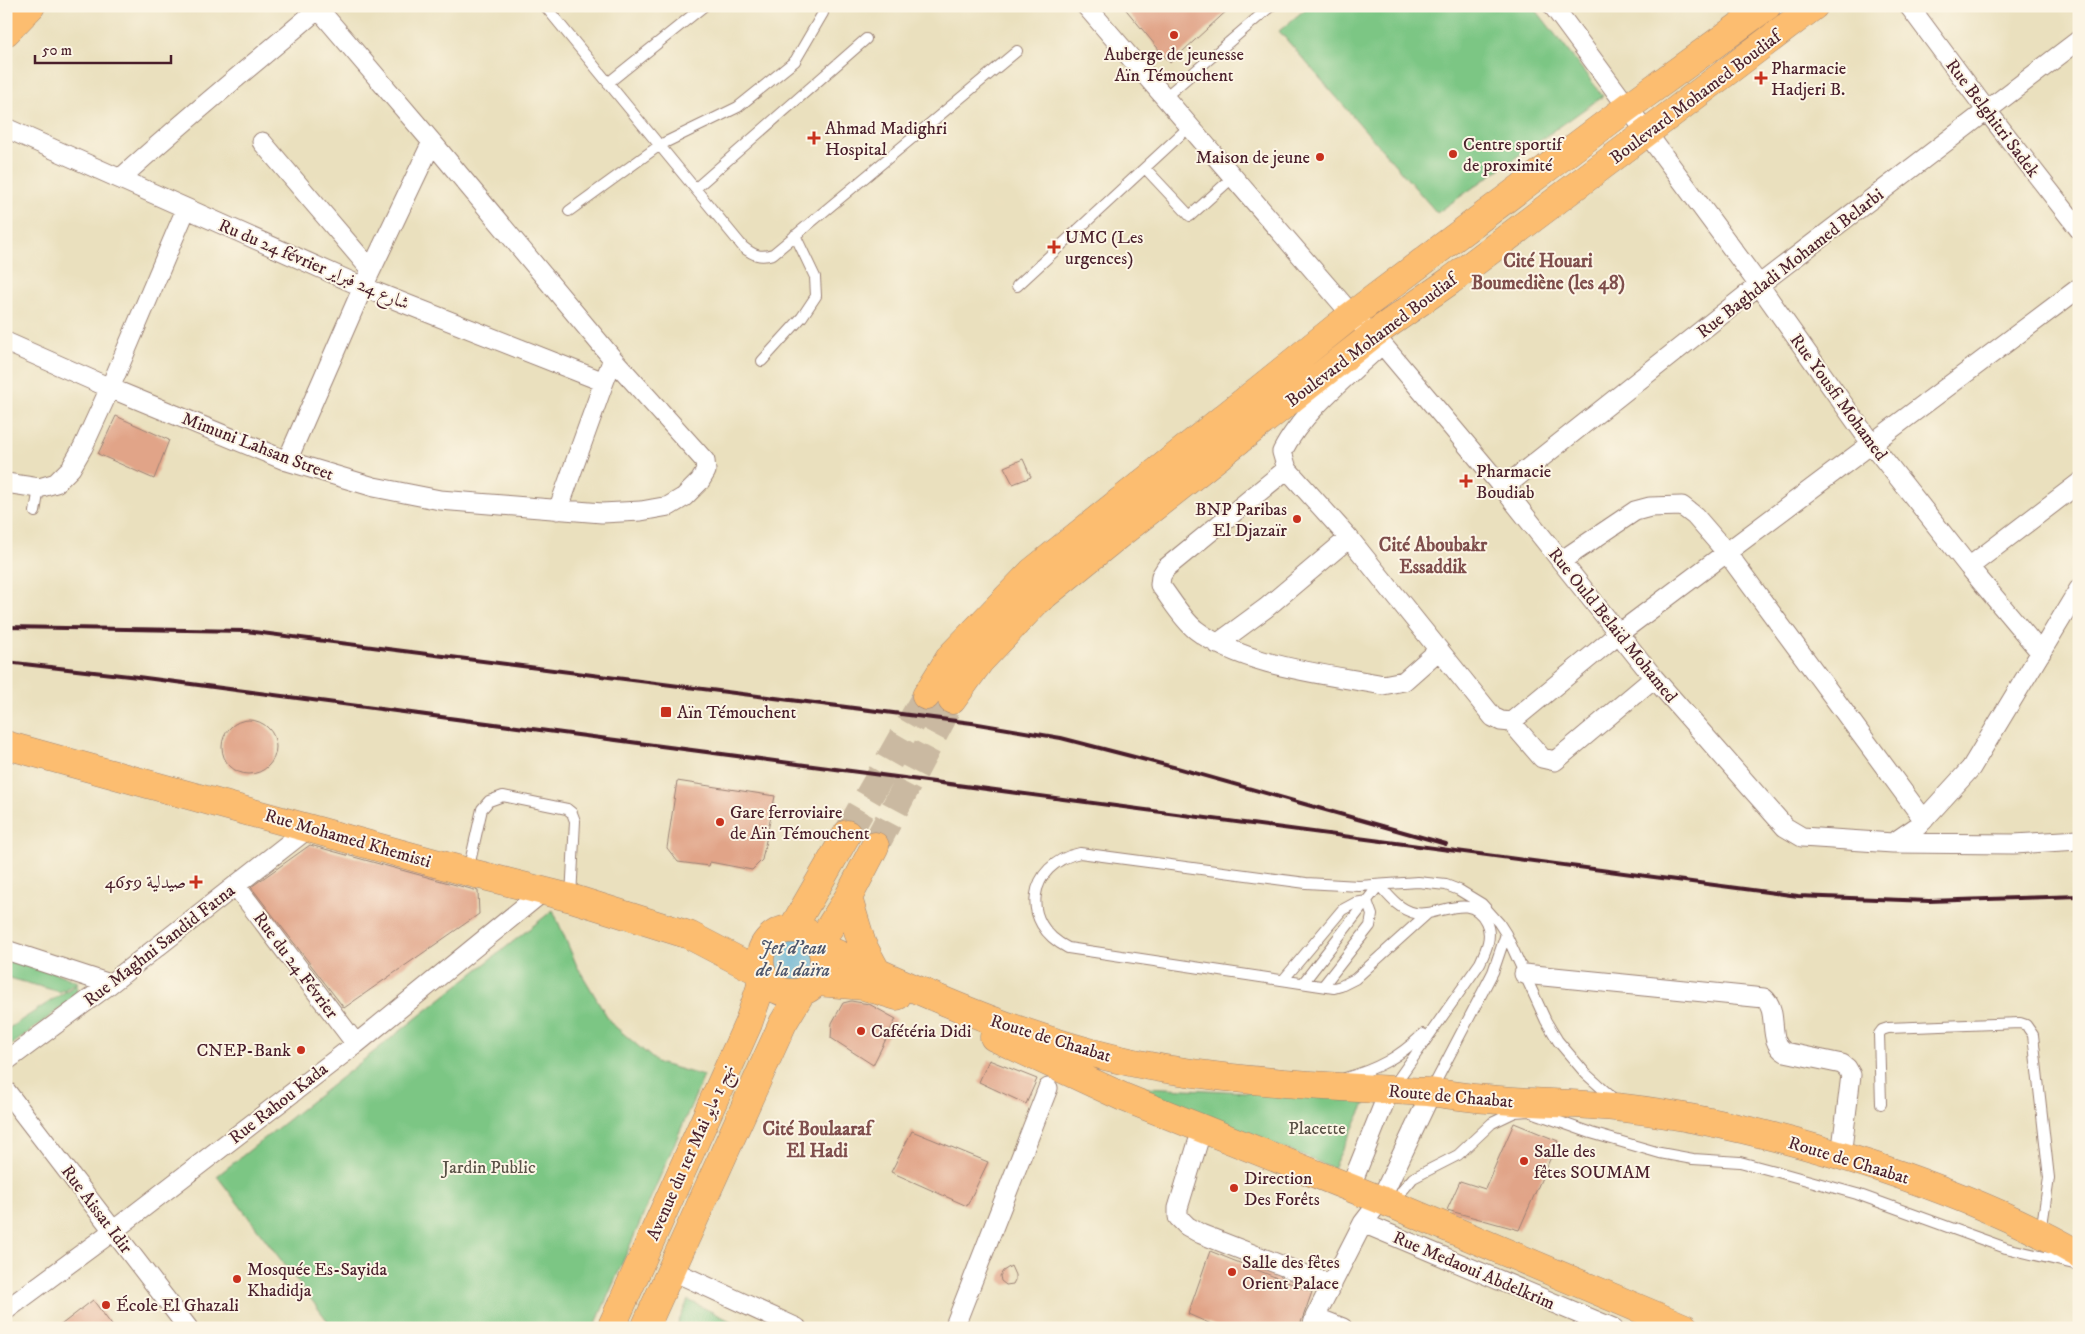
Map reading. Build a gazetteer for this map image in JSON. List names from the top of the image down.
{
  "streets": {
    "main road": [
      "Boulevard Mohamed Boudiaf",
      "Rue Mohamed Khemisti",
      "Route de Chaabat",
      "Avenue du 1er Mai نهج 1 مايو"
    ],
    "street": [
      "Rue Belghitri Sadek",
      "Rue Baghdadi Mohamed Belarbi",
      "Ru du 24 février شارع 24 فبراير",
      "Rue Yousfi Mohamed",
      "Mimuni Lahsan Street",
      "Rue Ould Belaïd Mohamed",
      "Rue Maghni Sandid Fatna",
      "Rue du 24 Février",
      "Rue Rahou Kada",
      "Rue Aissat Idir",
      "Rue Medaoui Abdelkrim"
    ]
  },
  "crossings": [
    ["Boulevard Mohamed Boudiaf", "Rue Yousfi Mohamed"],
    ["Boulevard Mohamed Boudiaf", "Rue Ould Belaïd Mohamed"],
    ["Rue Belghitri Sadek", "Rue Baghdadi Mohamed Belarbi"],
    ["Rue Baghdadi Mohamed Belarbi", "Rue Yousfi Mohamed"],
    ["Rue Baghdadi Mohamed Belarbi", "Rue Ould Belaïd Mohamed"],
    ["Rue Mohamed Khemisti", "Rue Maghni Sandid Fatna"],
    ["Rue Mohamed Khemisti", "Route de Chaabat"],
    ["Rue Mohamed Khemisti", "Rue Rahou Kada"],
    ["Rue Mohamed Khemisti", "Avenue du 1er Mai نهج 1 مايو"],
    ["Rue Maghni Sandid Fatna", "Rue du 24 Février"],
    ["Rue du 24 Février", "Rue Rahou Kada"],
    ["Route de Chaabat", "Avenue du 1er Mai نهج 1 مايو"],
    ["Rue Rahou Kada", "Rue Aissat Idir"]
  ],
  "districts": ["Cité Houari Boumediène (les 48)", "Cité Aboubakr Essaddik", "Cité Boulaaraf El Hadi"],
  "water": ["Jet d'eau de la daïra"],
  "parks": ["Placette", "Jardin Public"],
  "places": {
    "other": [
      "Auberge de jeunesse Aïn Témouchent",
      "Centre sportif de proximité",
      "Maison de jeune",
      "BNP Paribas El Djazaïr",
      "Gare ferroviaire de Aïn Témouchent",
      "Cafétéria Didi",
      "CNEP-Bank",
      "Salle des fêtes SOUMAM",
      "Direction Des Forêts",
      "Salle des fêtes Orient Palace",
      "Mosquée Es-Sayida Khadidja",
      "École El Ghazali"
    ],
    "health": [
      "Pharmacie Hadjeri B.",
      "Ahmad Madighri Hospital",
      "UMC (Les urgences)",
      "Pharmacie Boudiab",
      "صيدلية 4659"
    ],
    "transit": ["Aïn Témouchent"]
  },
  "scale_bar": "50 m"
}
